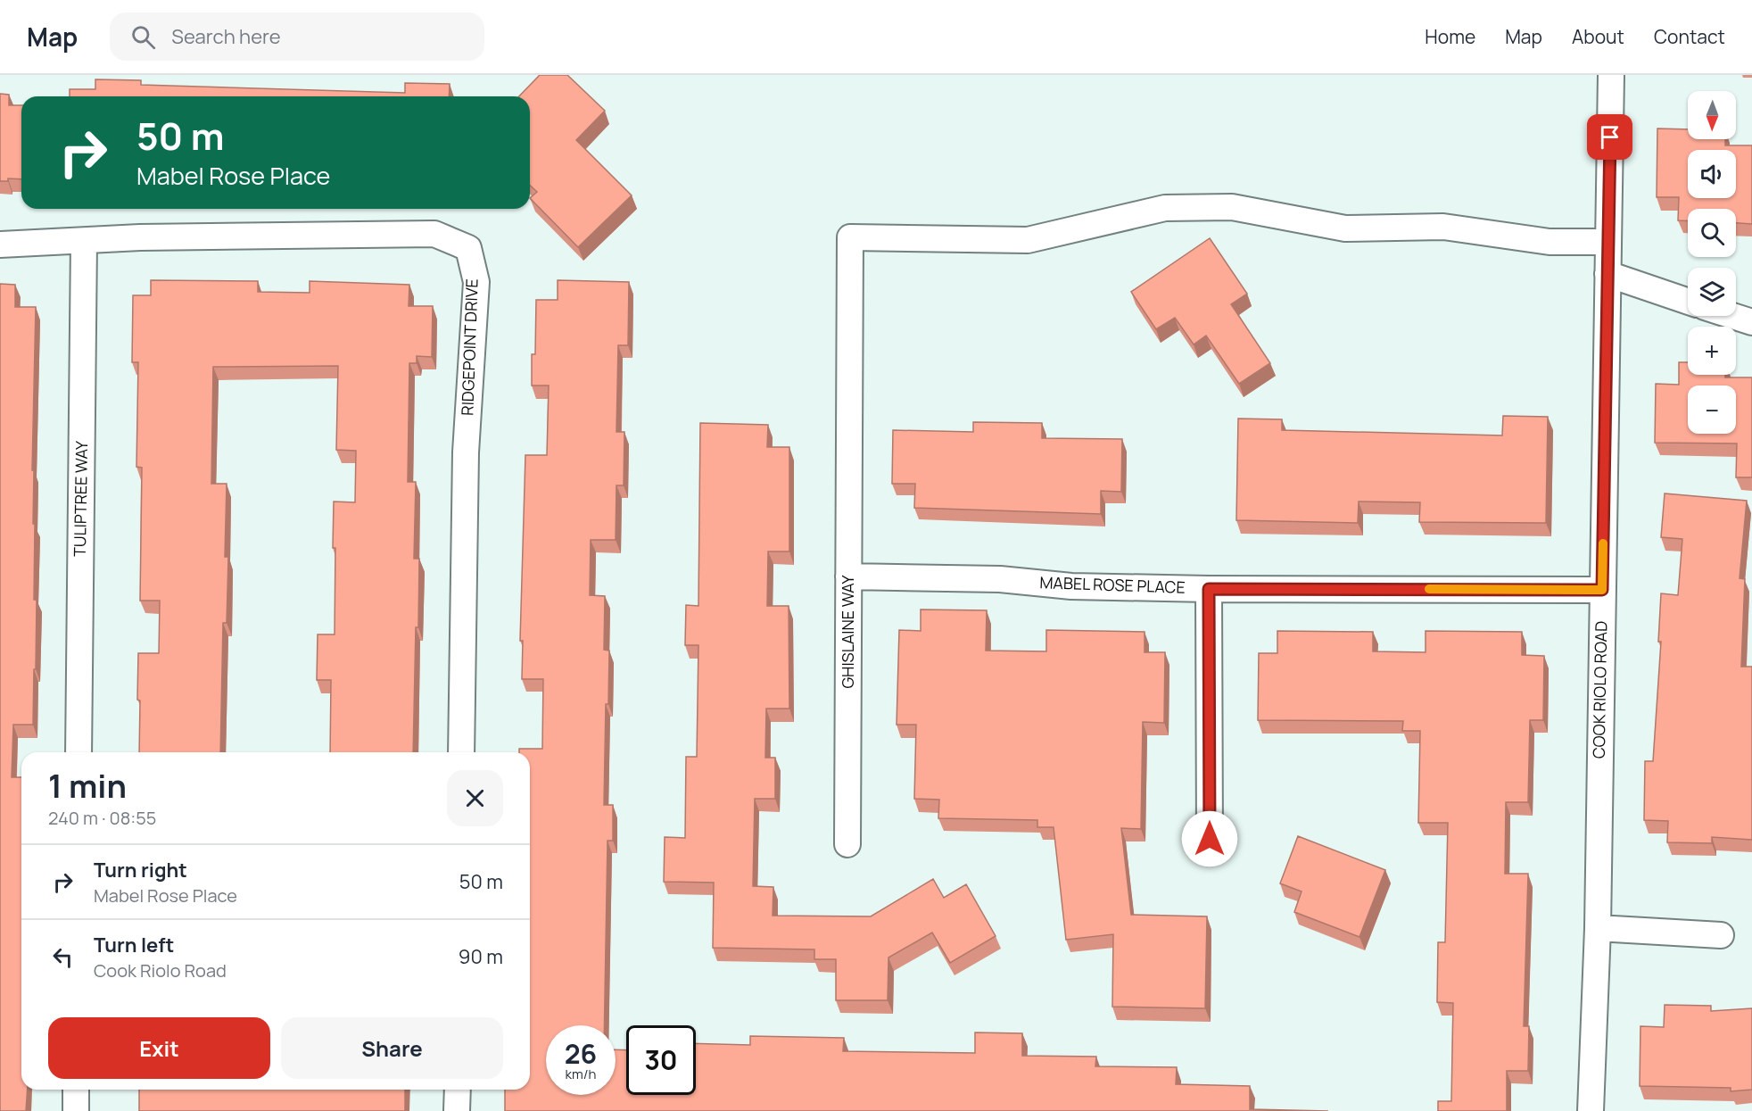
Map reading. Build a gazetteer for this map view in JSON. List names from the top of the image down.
{
  "streets": {
    "street": [
      "RIDGEPOINT DRIVE",
      "TULIPTREE WAY",
      "MABEL ROSE PLACE",
      "GHISLAINE WAY",
      "COOK RIOLO ROAD"
    ]
  },
  "crossings": [
    ["RIDGEPOINT DRIVE", "TULIPTREE WAY"],
    ["MABEL ROSE PLACE", "GHISLAINE WAY"],
    ["MABEL ROSE PLACE", "COOK RIOLO ROAD"],
    ["GHISLAINE WAY", "COOK RIOLO ROAD"]
  ],
  "north": "bottom",
  "page": {
    "header": "Map",
    "search": "Search here",
    "nav": [
      "Home",
      "Map",
      "About",
      "Contact"
    ],
    "map_buttons": ["+", "−"],
    "turn": ["50 m", "Mabel Rose Place"],
    "heading": ["1 min", "240 m · 08:55"],
    "list": [
      {
        "name": "Turn right",
        "note": "Mabel Rose Place",
        "value": "50 m"
      },
      {
        "name": "Turn left",
        "note": "Cook Riolo Road",
        "value": "90 m"
      }
    ],
    "buttons": ["Exit", "Share"],
    "speed": "26 km/h",
    "limit": "30"
  }
}
